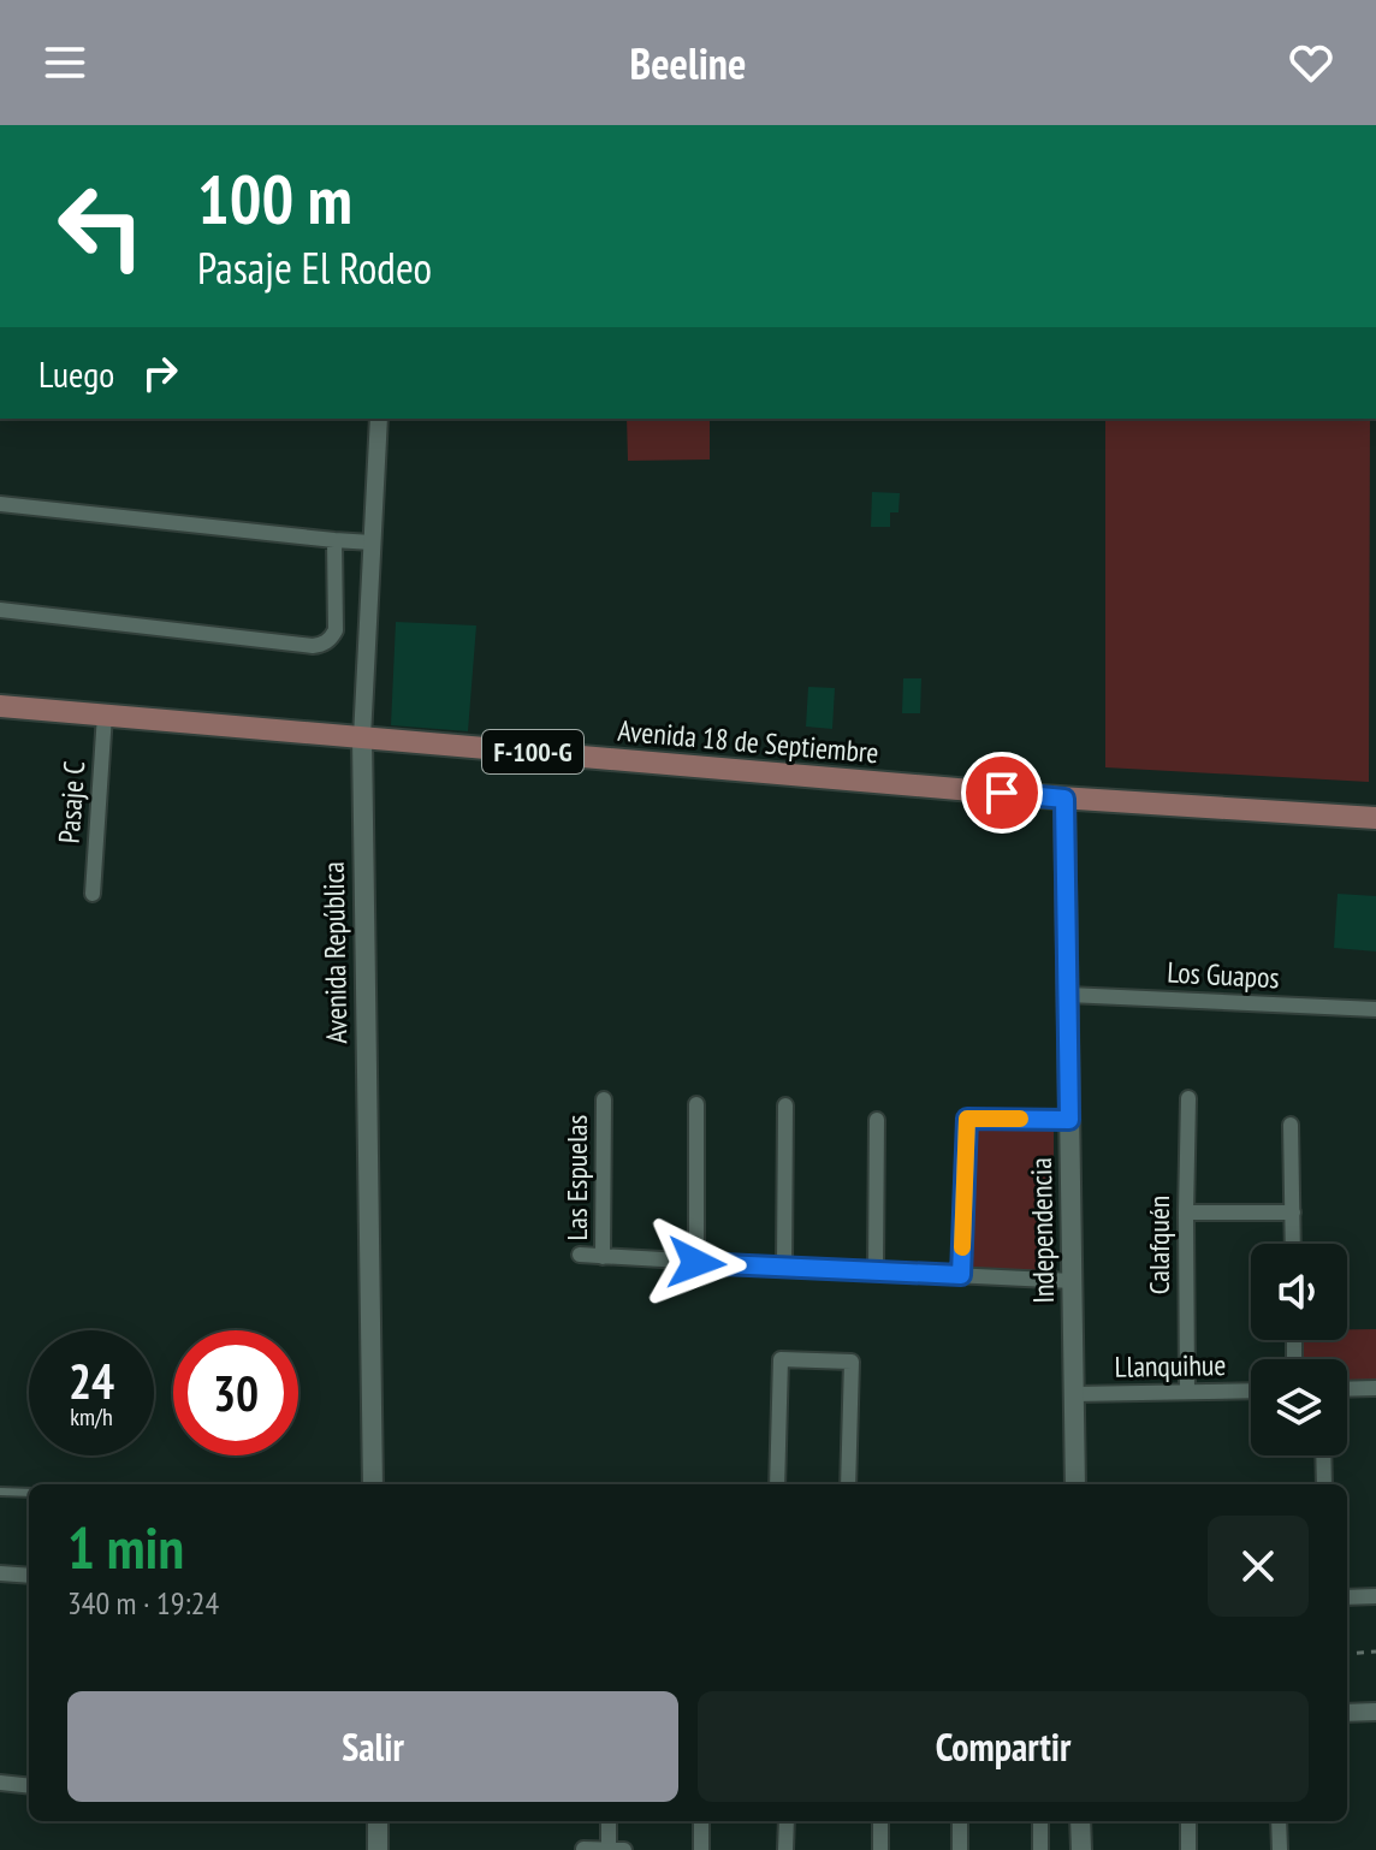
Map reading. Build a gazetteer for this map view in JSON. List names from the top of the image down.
{
  "streets": {
    "main road": [
      "Avenida 18 de Septiembre",
      "F-100-G",
      "Avenida República",
      "Independencia"
    ],
    "street": [
      "Pasaje C",
      "Los Guapos",
      "Las Espuelas",
      "Calafquén",
      "Llanquihue"
    ]
  },
  "crossings": [
    ["Avenida 18 de Septiembre", "Pasaje C"],
    ["Avenida 18 de Septiembre", "Avenida República"],
    ["Avenida 18 de Septiembre", "Independencia"],
    ["Los Guapos", "Independencia"],
    ["Independencia", "Llanquihue"],
    ["Calafquén", "Llanquihue"]
  ],
  "page": {
    "header": "Beeline",
    "turn": ["100 m", "Pasaje El Rodeo"],
    "then": "Luego",
    "speed": "24 km/h",
    "limit": "30",
    "heading": ["1 min", "340 m · 19:24"],
    "buttons": ["Salir", "Compartir"]
  }
}
